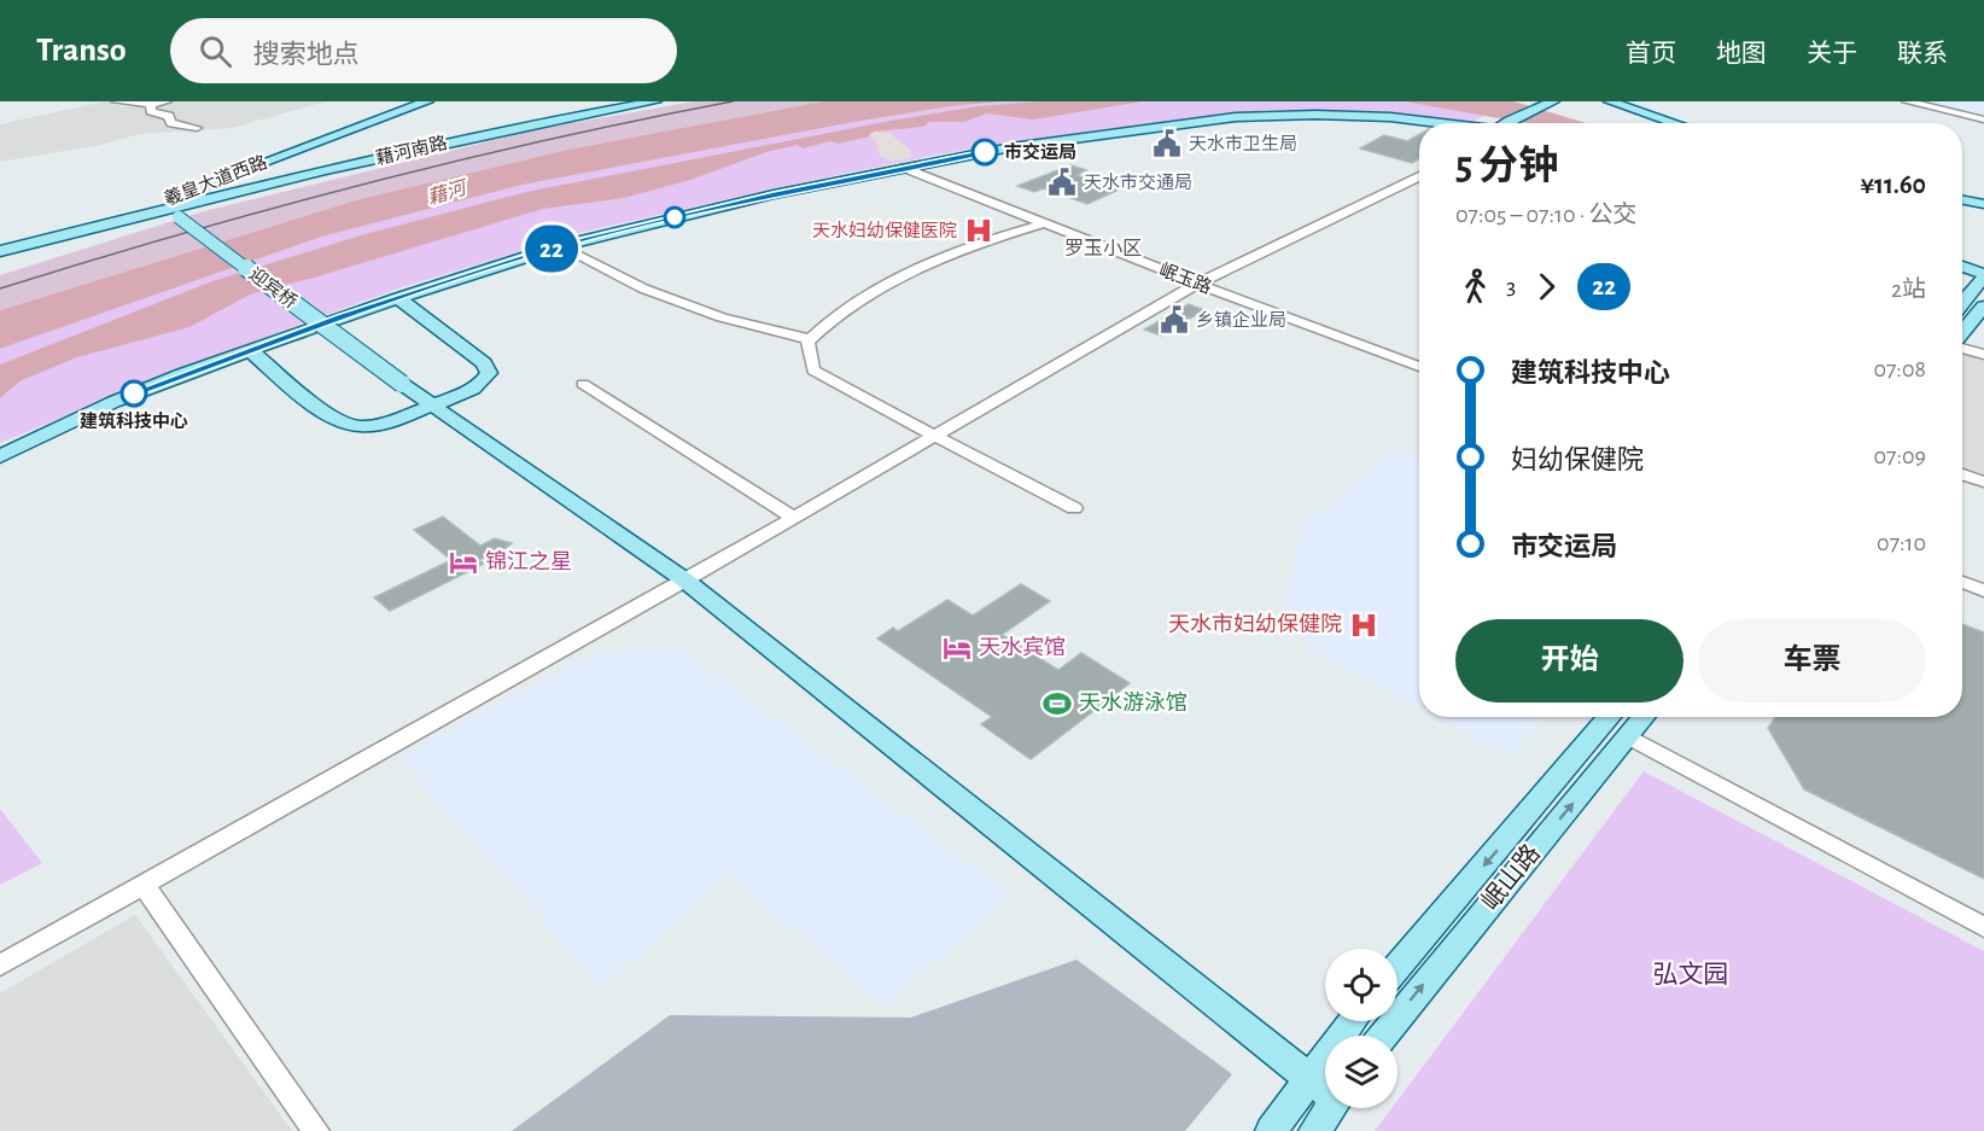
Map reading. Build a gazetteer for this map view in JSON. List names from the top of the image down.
{
  "streets": {
    "main road": [
      "藉河南路",
      "羲皇大道西路",
      "迎宾桥",
      "岷山路"
    ],
    "street": ["岷玉路"]
  },
  "crossings": [
    ["藉河南路", "羲皇大道西路"],
    ["藉河南路", "迎宾桥"],
    ["羲皇大道西路", "迎宾桥"]
  ],
  "districts": ["罗玉小区"],
  "water": ["藉河"],
  "parks": ["弘文园"],
  "places": {
    "public building": ["天水市卫生局", "天水市交通局", "乡镇企业局"],
    "other": ["市交运局", "建筑科技中心"],
    "hospital": ["天水妇幼保健医院", "天水市妇幼保健院"],
    "hotel": ["锦江之星", "天水宾馆"],
    "sports": ["天水游泳馆"]
  },
  "lines": ["bus line 22"],
  "page": {
    "header": "Transo",
    "search": "搜索地点",
    "nav": [
      "首页",
      "地图",
      "关于",
      "联系"
    ],
    "on_map": "22",
    "heading": ["5 分钟", "07:05 – 07:10 · 公交", "¥11.60"],
    "legs": ["3", "22", "2站"],
    "list": [
      {
        "name": "建筑科技中心",
        "value": "07:08"
      },
      {
        "name": "妇幼保健院",
        "value": "07:09"
      },
      {
        "name": "市交运局",
        "value": "07:10"
      }
    ],
    "buttons": ["开始", "车票"]
  }
}
